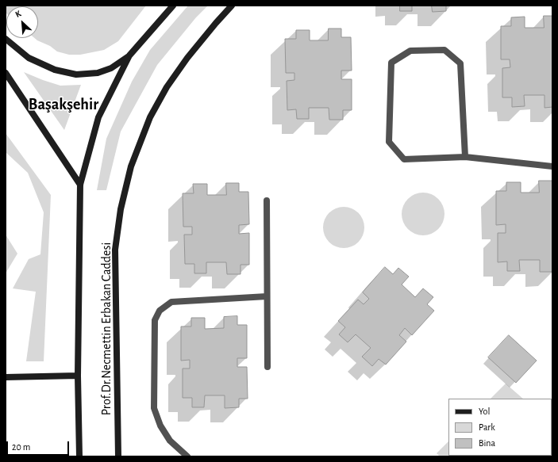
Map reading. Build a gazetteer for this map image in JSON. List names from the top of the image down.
{
  "streets": {
    "main road": ["Prof.Dr.Necmettin Erbakan Caddesi"]
  },
  "districts": ["Başakşehir"],
  "legend": ["Yol", "Park", "Bina"],
  "scale_bar": "20 m",
  "north": "top left"
}
